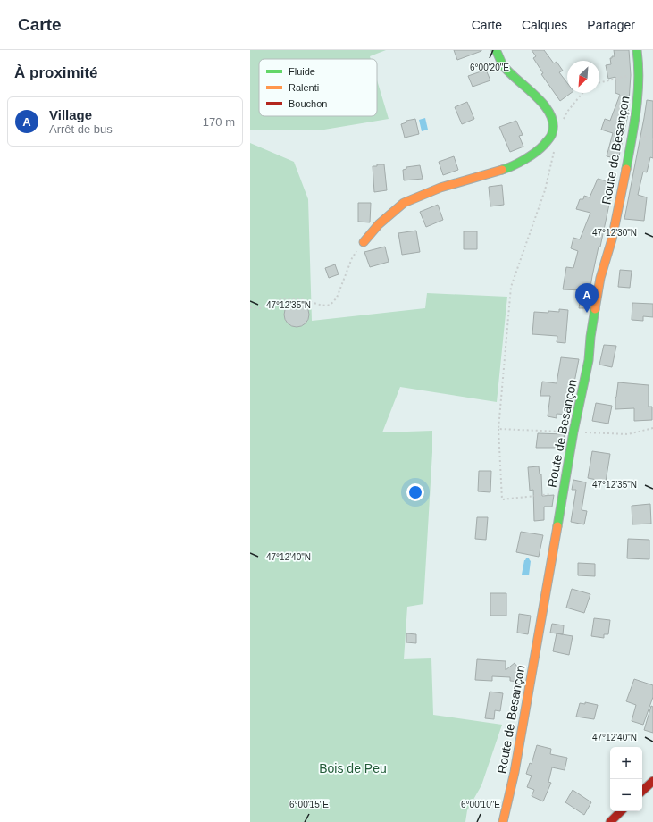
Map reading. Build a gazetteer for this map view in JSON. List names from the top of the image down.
{
  "streets": {
    "street": ["Route de Besançon"]
  },
  "parks": ["Bois de Peu"],
  "legend": ["Fluide", "Ralenti", "Bouchon"],
  "north": "bottom left",
  "page": {
    "header": "Carte",
    "nav": ["Carte", "Calques", "Partager"],
    "heading": "À proximité",
    "list": [
      {
        "mark": "A",
        "name": "Village",
        "note": "Arrêt de bus",
        "value": "170 m"
      }
    ],
    "pins": "A",
    "map_buttons": ["+", "−"]
  },
  "coordinates": [
    "6°00'20\"E",
    "47°12'30\"N",
    "47°12'35\"N",
    "47°12'40\"N",
    "6°00'15\"E",
    "6°00'10\"E"
  ]
}
